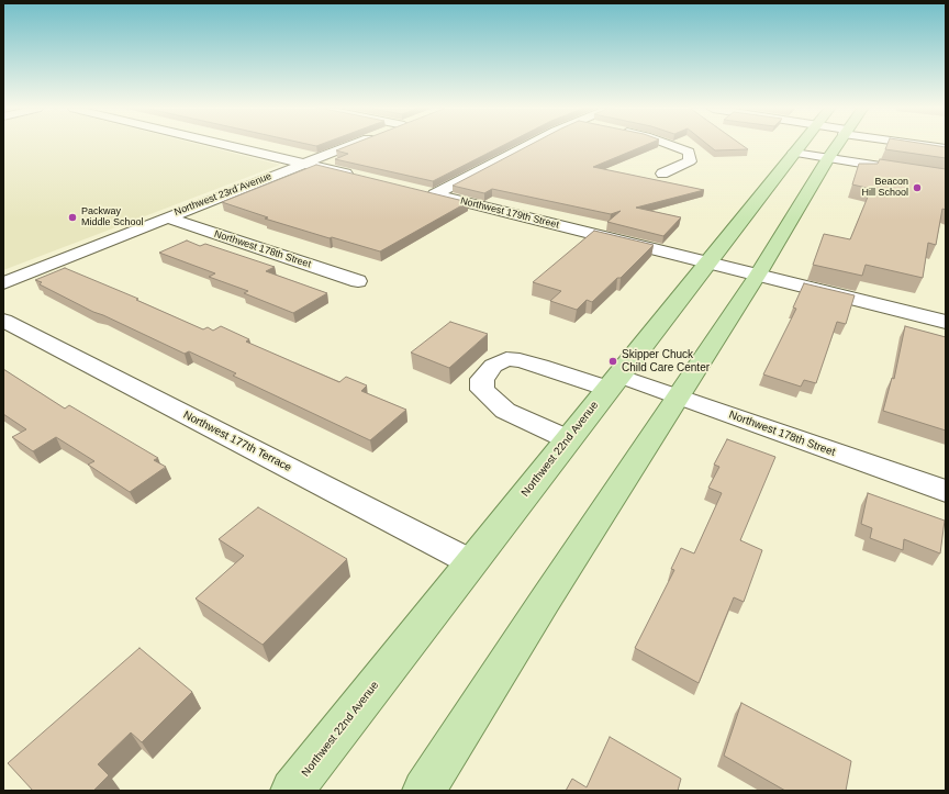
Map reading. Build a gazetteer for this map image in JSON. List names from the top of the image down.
{
  "streets": {
    "main road": ["Northwest 22nd Avenue"],
    "street": [
      "Northwest 23rd Avenue",
      "Northwest 179th Street",
      "Northwest 178th Street",
      "Northwest 177th Terrace"
    ]
  },
  "crossings": [
    ["Northwest 23rd Avenue", "Northwest 178th Street"],
    ["Northwest 179th Street", "Northwest 22nd Avenue"],
    ["Northwest 178th Street", "Northwest 22nd Avenue"],
    ["Northwest 177th Terrace", "Northwest 22nd Avenue"]
  ],
  "places": ["Beacon Hill School", "Packway Middle School", "Skipper Chuck Child Care Center"]
}
